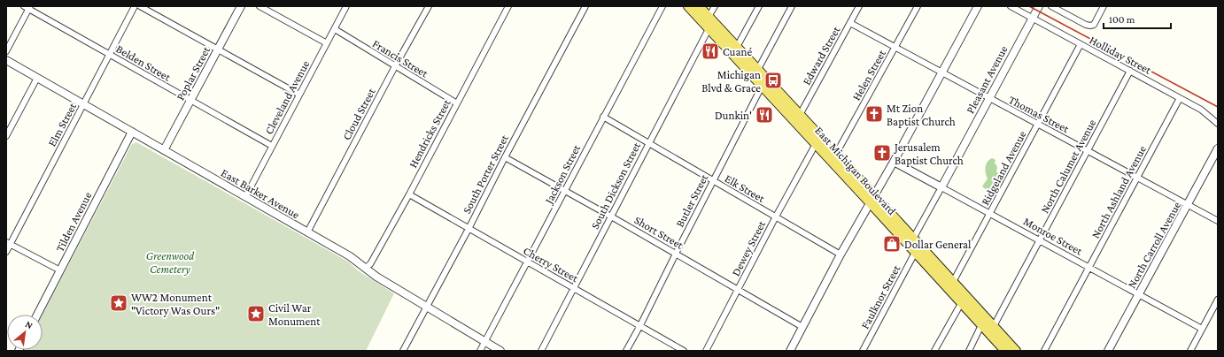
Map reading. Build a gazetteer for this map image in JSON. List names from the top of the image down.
{
  "streets": {
    "main road": ["East Michigan Boulevard"],
    "street": [
      "Holliday Street",
      "Edward Street",
      "Francis Street",
      "Belden Street",
      "Poplar Street",
      "Helen Street",
      "Pleasant Avenue",
      "Cleveland Avenue",
      "Cloud Street",
      "Thomas Street",
      "Elm Street",
      "Hendricks Street",
      "North Calumet Avenue",
      "Ridgeland Avenue",
      "South Porter Street",
      "Jackson Street",
      "South Dickson Street",
      "Elk Street",
      "North Ashland Avenue",
      "East Barker Avenue",
      "Butler Street",
      "Tilden Avenue",
      "Short Street",
      "Monroe Street",
      "North Carroll Avenue",
      "Dewey Street",
      "Cherry Street",
      "Faulknor Street"
    ]
  },
  "crossings": [
    ["Holliday Street", "Pleasant Avenue"],
    ["Holliday Street", "North Calumet Avenue"],
    ["Holliday Street", "Ridgeland Avenue"],
    ["Holliday Street", "North Ashland Avenue"],
    ["Edward Street", "Thomas Street"],
    ["Edward Street", "East Michigan Boulevard"],
    ["Francis Street", "Cleveland Avenue"],
    ["Francis Street", "Cloud Street"],
    ["Francis Street", "Hendricks Street"],
    ["Belden Street", "Poplar Street"],
    ["Belden Street", "Cleveland Avenue"],
    ["Belden Street", "Elm Street"],
    ["Poplar Street", "East Barker Avenue"],
    ["Helen Street", "Thomas Street"],
    ["Helen Street", "East Michigan Boulevard"],
    ["Pleasant Avenue", "Thomas Street"],
    ["Pleasant Avenue", "East Michigan Boulevard"],
    ["Pleasant Avenue", "Monroe Street"],
    ["Cleveland Avenue", "East Barker Avenue"],
    ["Cloud Street", "East Barker Avenue"],
    ["Thomas Street", "North Calumet Avenue"],
    ["Thomas Street", "Ridgeland Avenue"],
    ["Thomas Street", "North Ashland Avenue"],
    ["Thomas Street", "North Carroll Avenue"],
    ["Elm Street", "East Barker Avenue"],
    ["Hendricks Street", "East Barker Avenue"],
    ["Hendricks Street", "Cherry Street"],
    ["North Calumet Avenue", "East Michigan Boulevard"],
    ["North Calumet Avenue", "Monroe Street"],
    ["Ridgeland Avenue", "East Michigan Boulevard"],
    ["Ridgeland Avenue", "Monroe Street"],
    ["East Michigan Boulevard", "South Dickson Street"],
    ["East Michigan Boulevard", "Butler Street"],
    ["East Michigan Boulevard", "Dewey Street"],
    ["East Michigan Boulevard", "Faulknor Street"],
    ["South Porter Street", "East Barker Avenue"],
    ["South Porter Street", "Short Street"],
    ["South Porter Street", "Cherry Street"],
    ["Jackson Street", "Elk Street"],
    ["Jackson Street", "East Barker Avenue"],
    ["Jackson Street", "Short Street"],
    ["Jackson Street", "Cherry Street"],
    ["South Dickson Street", "Elk Street"],
    ["South Dickson Street", "Short Street"],
    ["South Dickson Street", "Cherry Street"],
    ["Elk Street", "Butler Street"],
    ["Elk Street", "Dewey Street"],
    ["North Ashland Avenue", "Monroe Street"],
    ["East Barker Avenue", "Tilden Avenue"],
    ["Butler Street", "Short Street"],
    ["Butler Street", "Cherry Street"],
    ["Short Street", "Dewey Street"],
    ["Monroe Street", "North Carroll Avenue"]
  ],
  "parks": ["Greenwood Cemetery"],
  "places": {
    "restaurant": ["Cuané", "Dunkin'"],
    "bus stop": ["Michigan Blvd & Grace"],
    "church": ["Mt Zion Baptist Church", "Jerusalem Baptist Church"],
    "shop": ["Dollar General"],
    "place": ["WW2 Monument \"Victory Was Ours\"", "Civil War Monument"]
  },
  "scale_bar": "100 m",
  "north": "top right"
}
